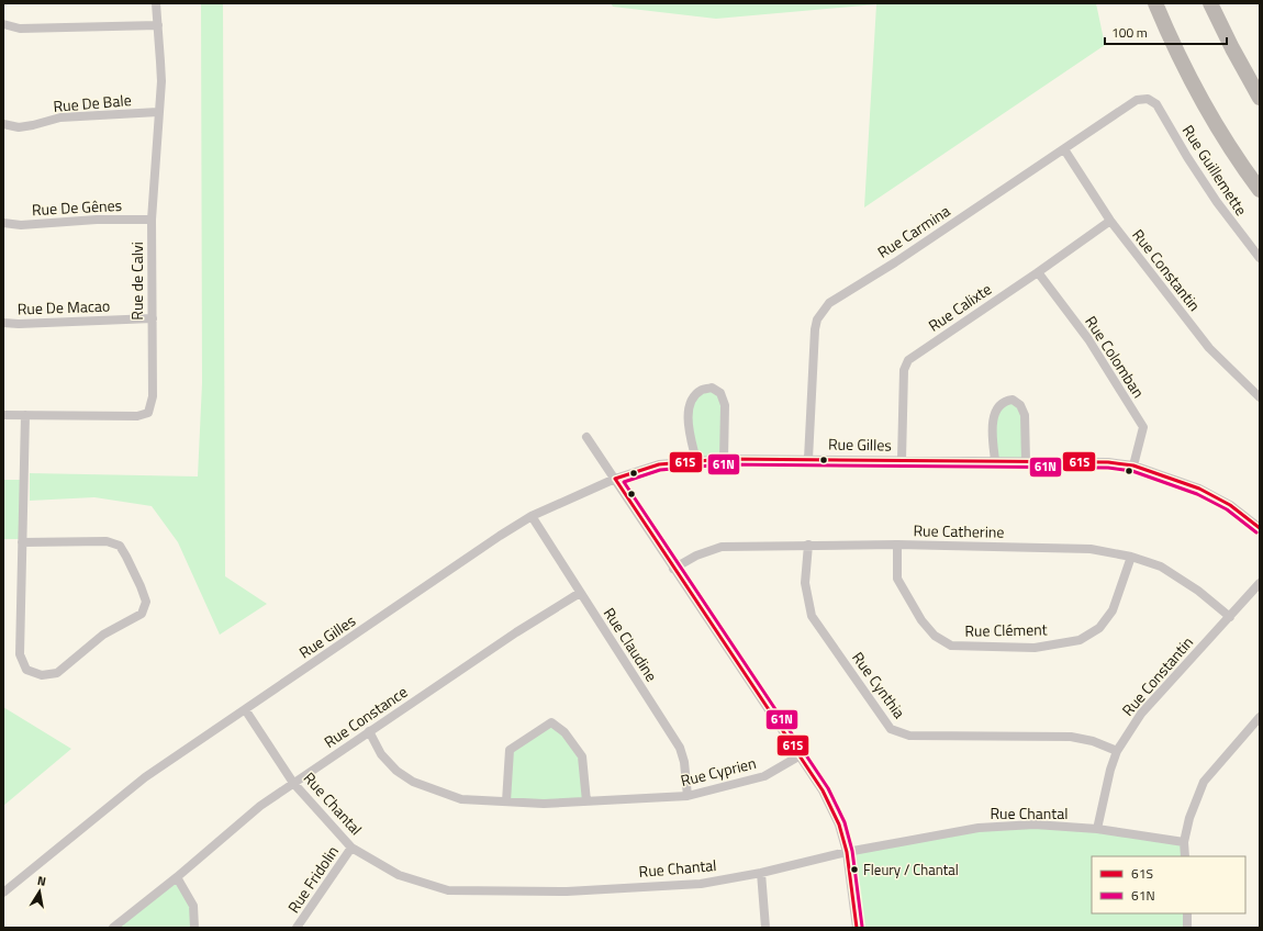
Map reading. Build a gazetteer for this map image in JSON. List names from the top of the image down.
{
  "streets": {
    "street": [
      "Rue De Bale",
      "Rue Guillemette",
      "Rue De Gênes",
      "Rue Carmina",
      "Rue Constantin",
      "Rue de Calvi",
      "Rue De Macao",
      "Rue Calixte",
      "Rue Colomban",
      "Rue Gilles",
      "Rue Catherine",
      "Rue Clément",
      "Rue Claudine",
      "Rue Cynthia",
      "Rue Constance",
      "Rue Cyprien",
      "Rue Chantal",
      "Rue Fridolin"
    ]
  },
  "crossings": [
    ["Rue De Bale", "Rue de Calvi"],
    ["Rue Guillemette", "Rue Carmina"],
    ["Rue De Gênes", "Rue de Calvi"],
    ["Rue Carmina", "Rue Constantin"],
    ["Rue Carmina", "Rue Gilles"],
    ["Rue Constantin", "Rue Calixte"],
    ["Rue Constantin", "Rue Catherine"],
    ["Rue Constantin", "Rue Cynthia"],
    ["Rue Constantin", "Rue Chantal"],
    ["Rue de Calvi", "Rue De Macao"],
    ["Rue Calixte", "Rue Colomban"],
    ["Rue Calixte", "Rue Gilles"],
    ["Rue Colomban", "Rue Gilles"],
    ["Rue Gilles", "Rue Claudine"],
    ["Rue Gilles", "Rue Chantal"],
    ["Rue Catherine", "Rue Clément"],
    ["Rue Catherine", "Rue Cynthia"],
    ["Rue Claudine", "Rue Constance"],
    ["Rue Claudine", "Rue Cyprien"],
    ["Rue Constance", "Rue Cyprien"],
    ["Rue Constance", "Rue Chantal"],
    ["Rue Chantal", "Rue Fridolin"]
  ],
  "places": ["Fleury / Chantal"],
  "lines": ["transit line 61S", "transit line 61N"],
  "legend": ["61S", "61N"],
  "scale_bar": "100 m",
  "north": "top"
}
